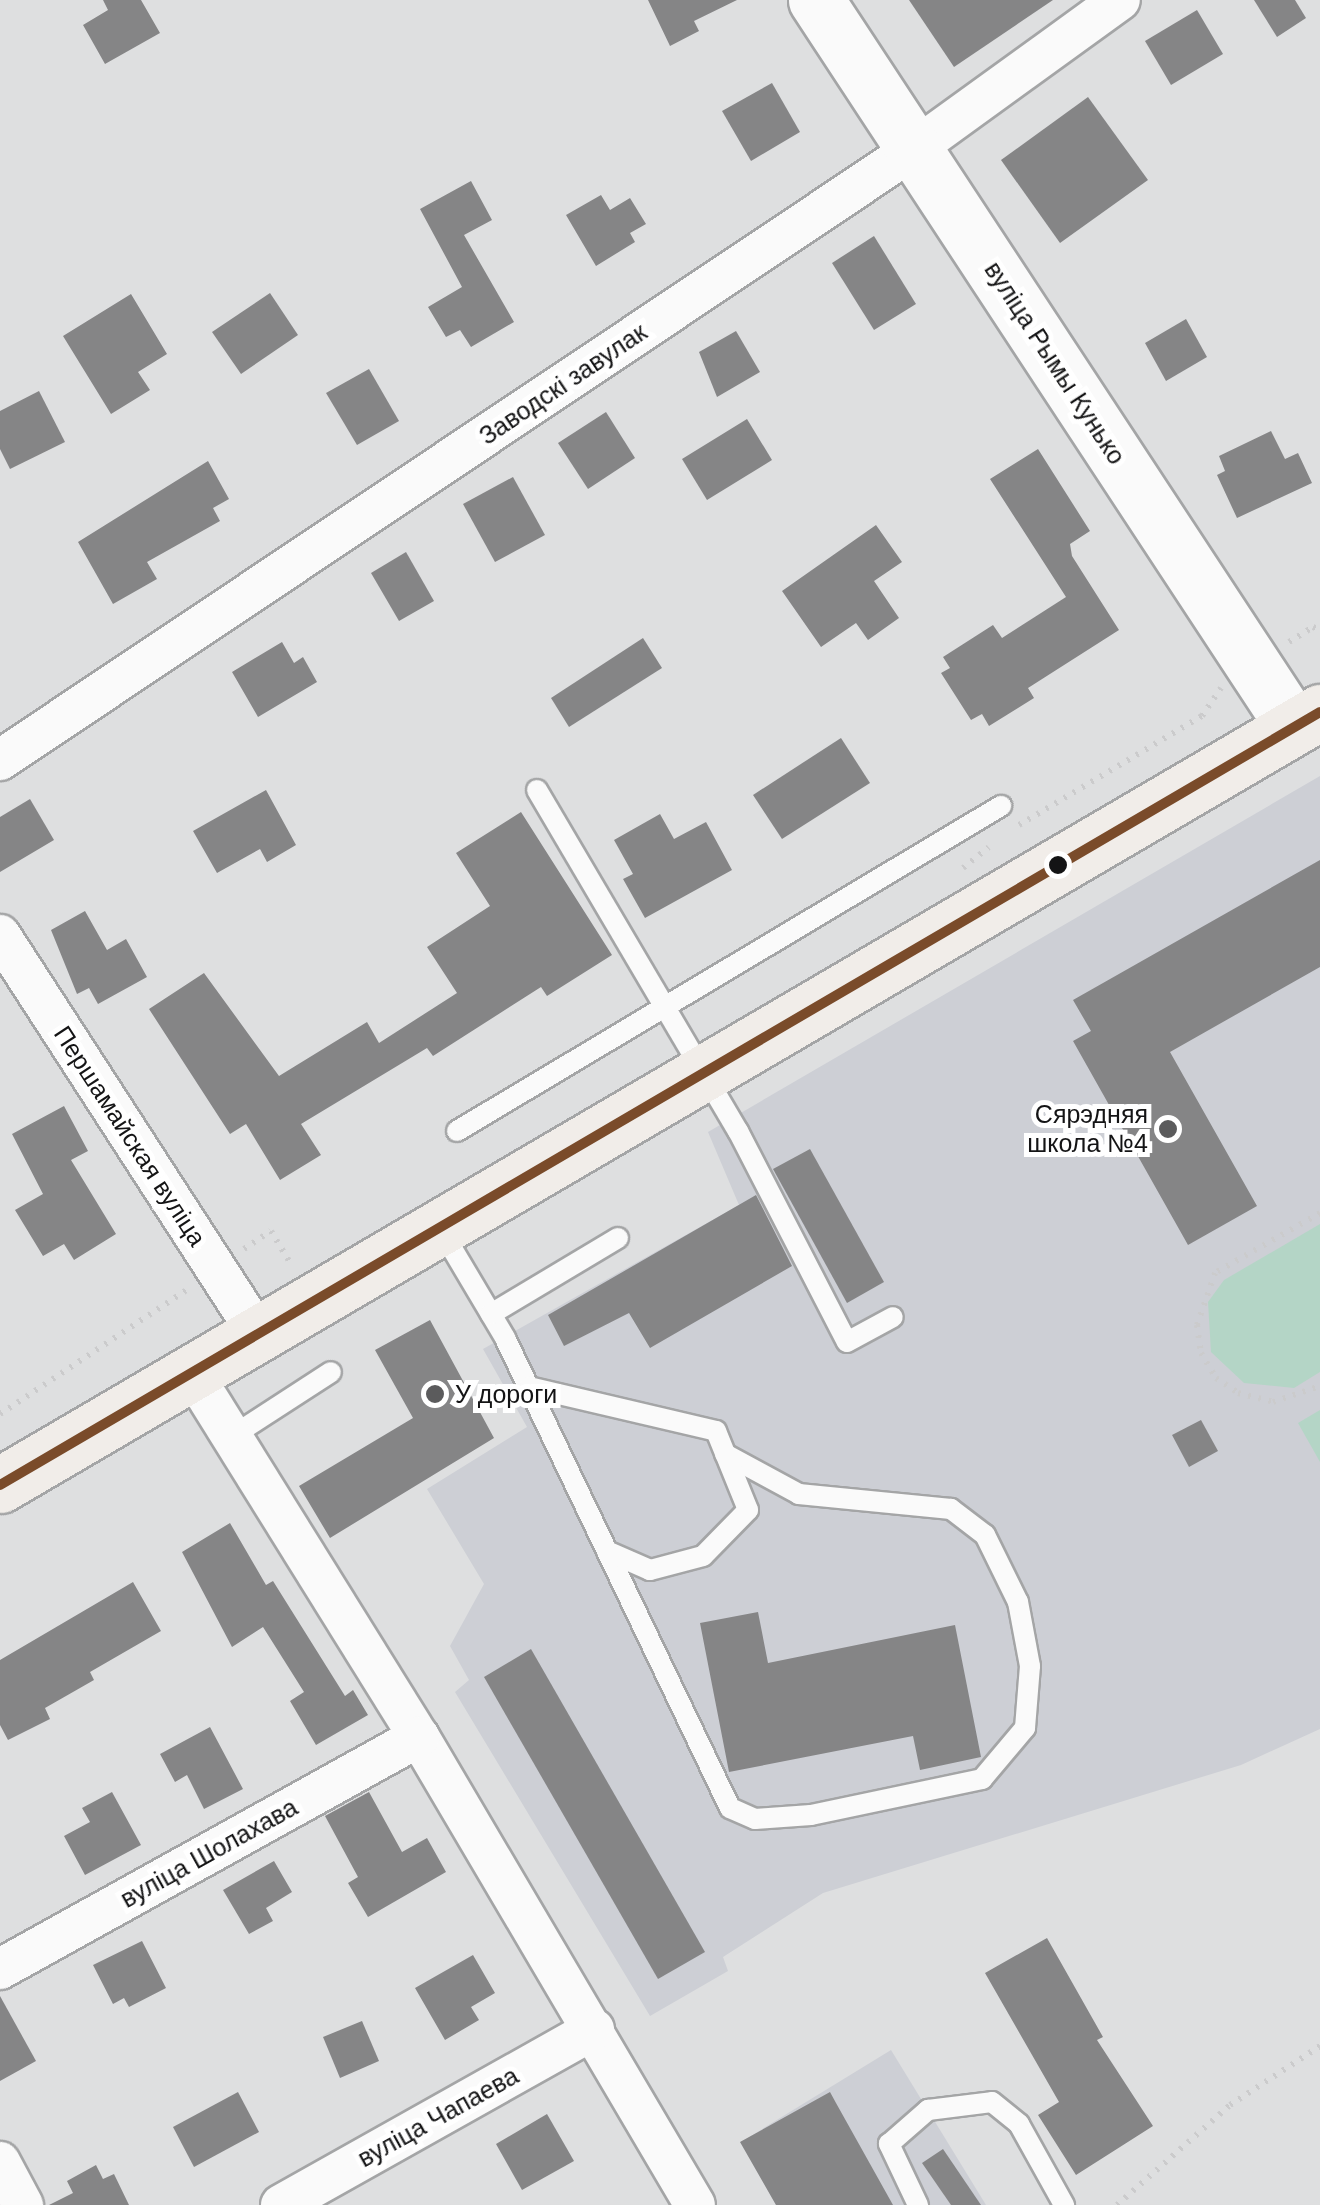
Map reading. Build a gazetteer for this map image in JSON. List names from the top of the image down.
{
  "streets": {
    "street": [
      "вуліца Рымы Кунько",
      "Заводскі завулак",
      "Першамайская вуліца",
      "вуліца Шолахава",
      "вуліца Чапаева"
    ]
  },
  "crossings": [
    ["вуліца Рымы Кунько", "Заводскі завулак"]
  ],
  "places": ["Сярэдняя школа №4", "У дороги"]
}
